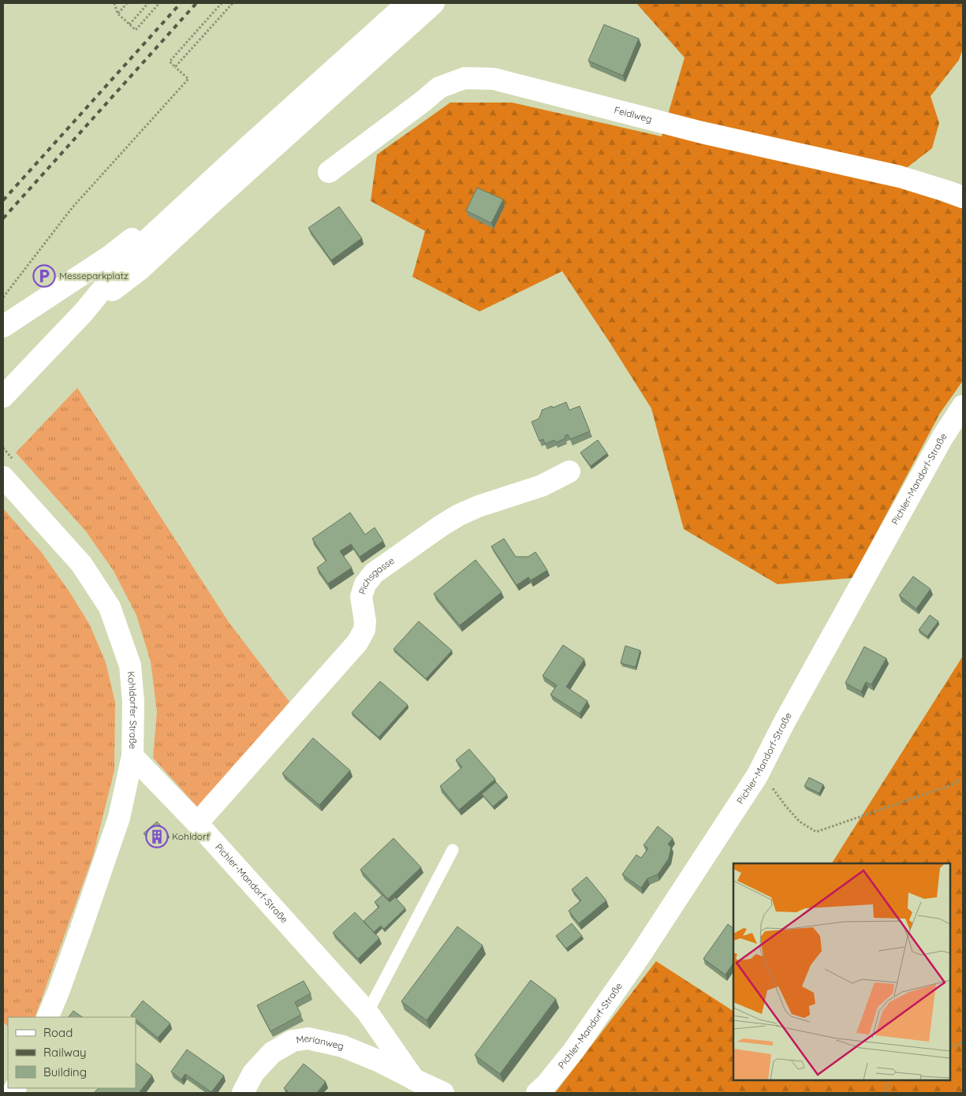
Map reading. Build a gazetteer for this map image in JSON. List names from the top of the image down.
{
  "streets": {
    "street": [
      "Feidlweg",
      "Pichler-Mandorf-Straße",
      "Pichsgasse",
      "Kohldorfer Straße",
      "Merianweg"
    ]
  },
  "crossings": [
    ["Pichler-Mandorf-Straße", "Pichsgasse"],
    ["Pichler-Mandorf-Straße", "Kohldorfer Straße"],
    ["Pichler-Mandorf-Straße", "Merianweg"]
  ],
  "places": {
    "parking": ["Messeparkplatz"],
    "building": ["Kohldorf"]
  },
  "legend": ["Road", "Railway", "Building"]
}
